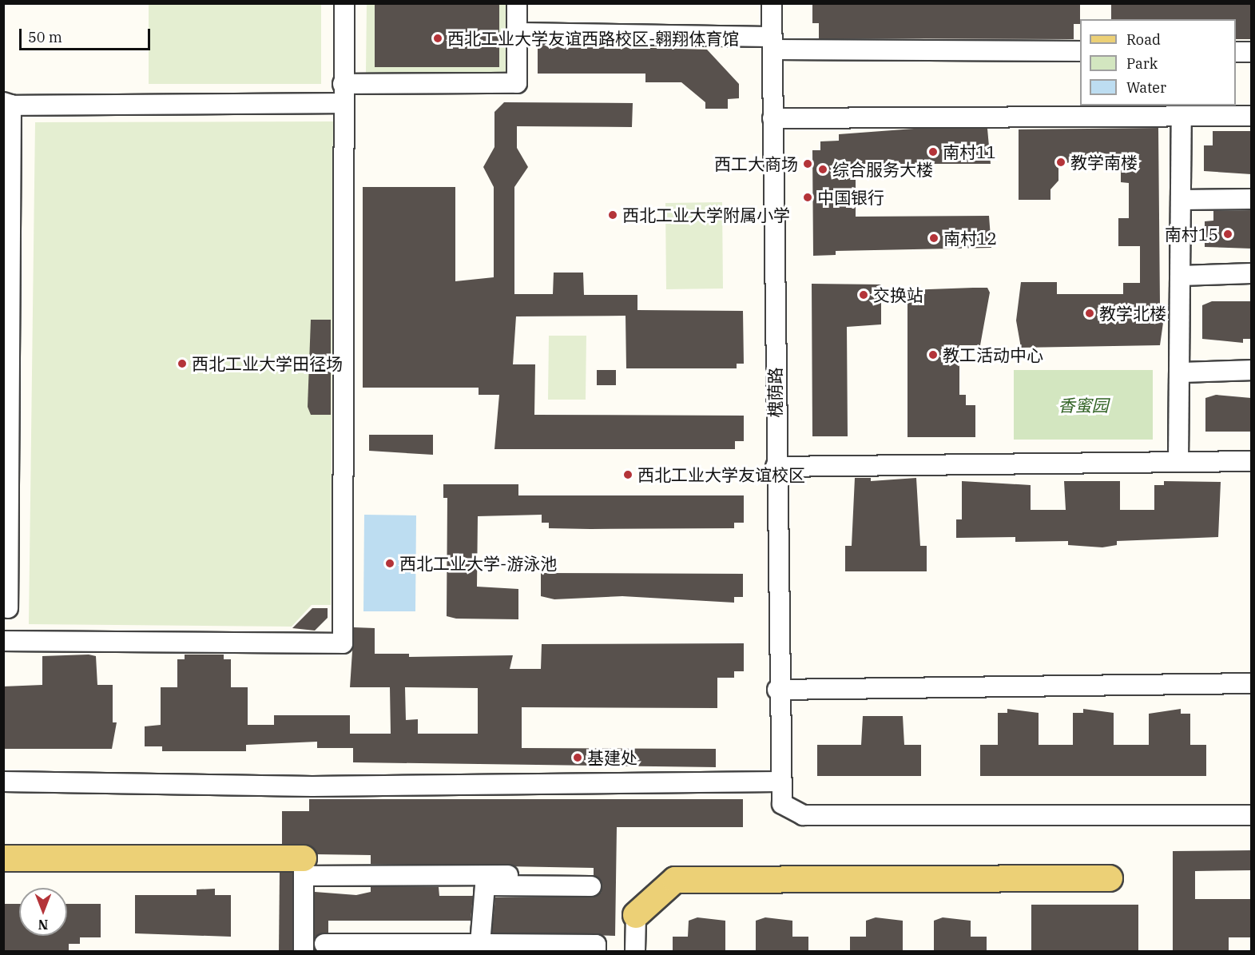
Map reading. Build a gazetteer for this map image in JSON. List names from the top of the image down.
{
  "streets": {
    "street": ["槐荫路"]
  },
  "parks": ["香蜜园"],
  "places": [
    "西北工业大学友谊西路校区-翱翔体育馆",
    "南村11",
    "教学南楼",
    "西工大商场",
    "综合服务大楼",
    "中国银行",
    "西北工业大学附属小学",
    "南村15",
    "南村12",
    "交换站",
    "教学北楼",
    "教工活动中心",
    "西北工业大学田径场",
    "西北工业大学友谊校区",
    "西北工业大学-游泳池",
    "基建处"
  ],
  "legend": ["Road", "Park", "Water"],
  "scale_bar": "50 m",
  "north": "bottom"
}
